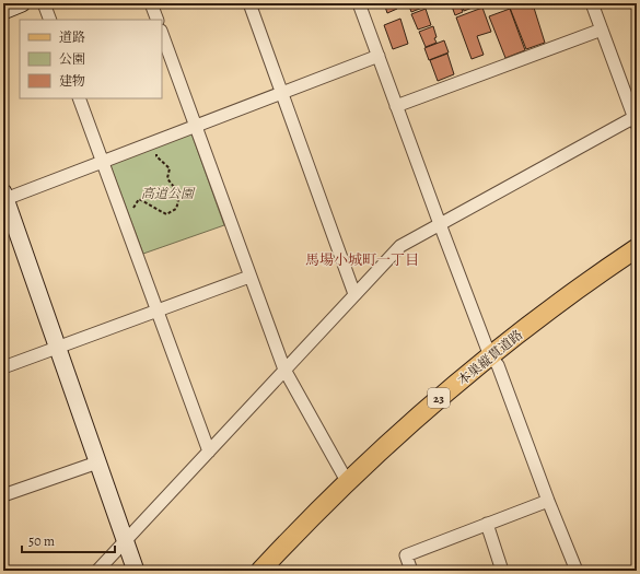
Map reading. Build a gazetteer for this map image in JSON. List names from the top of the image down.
{
  "streets": {
    "main road": ["本巣縦貫道路", "23"]
  },
  "districts": ["馬場小城町一丁目"],
  "parks": ["高道公園"],
  "legend": ["道路", "公園", "建物"],
  "scale_bar": "50 m"
}
